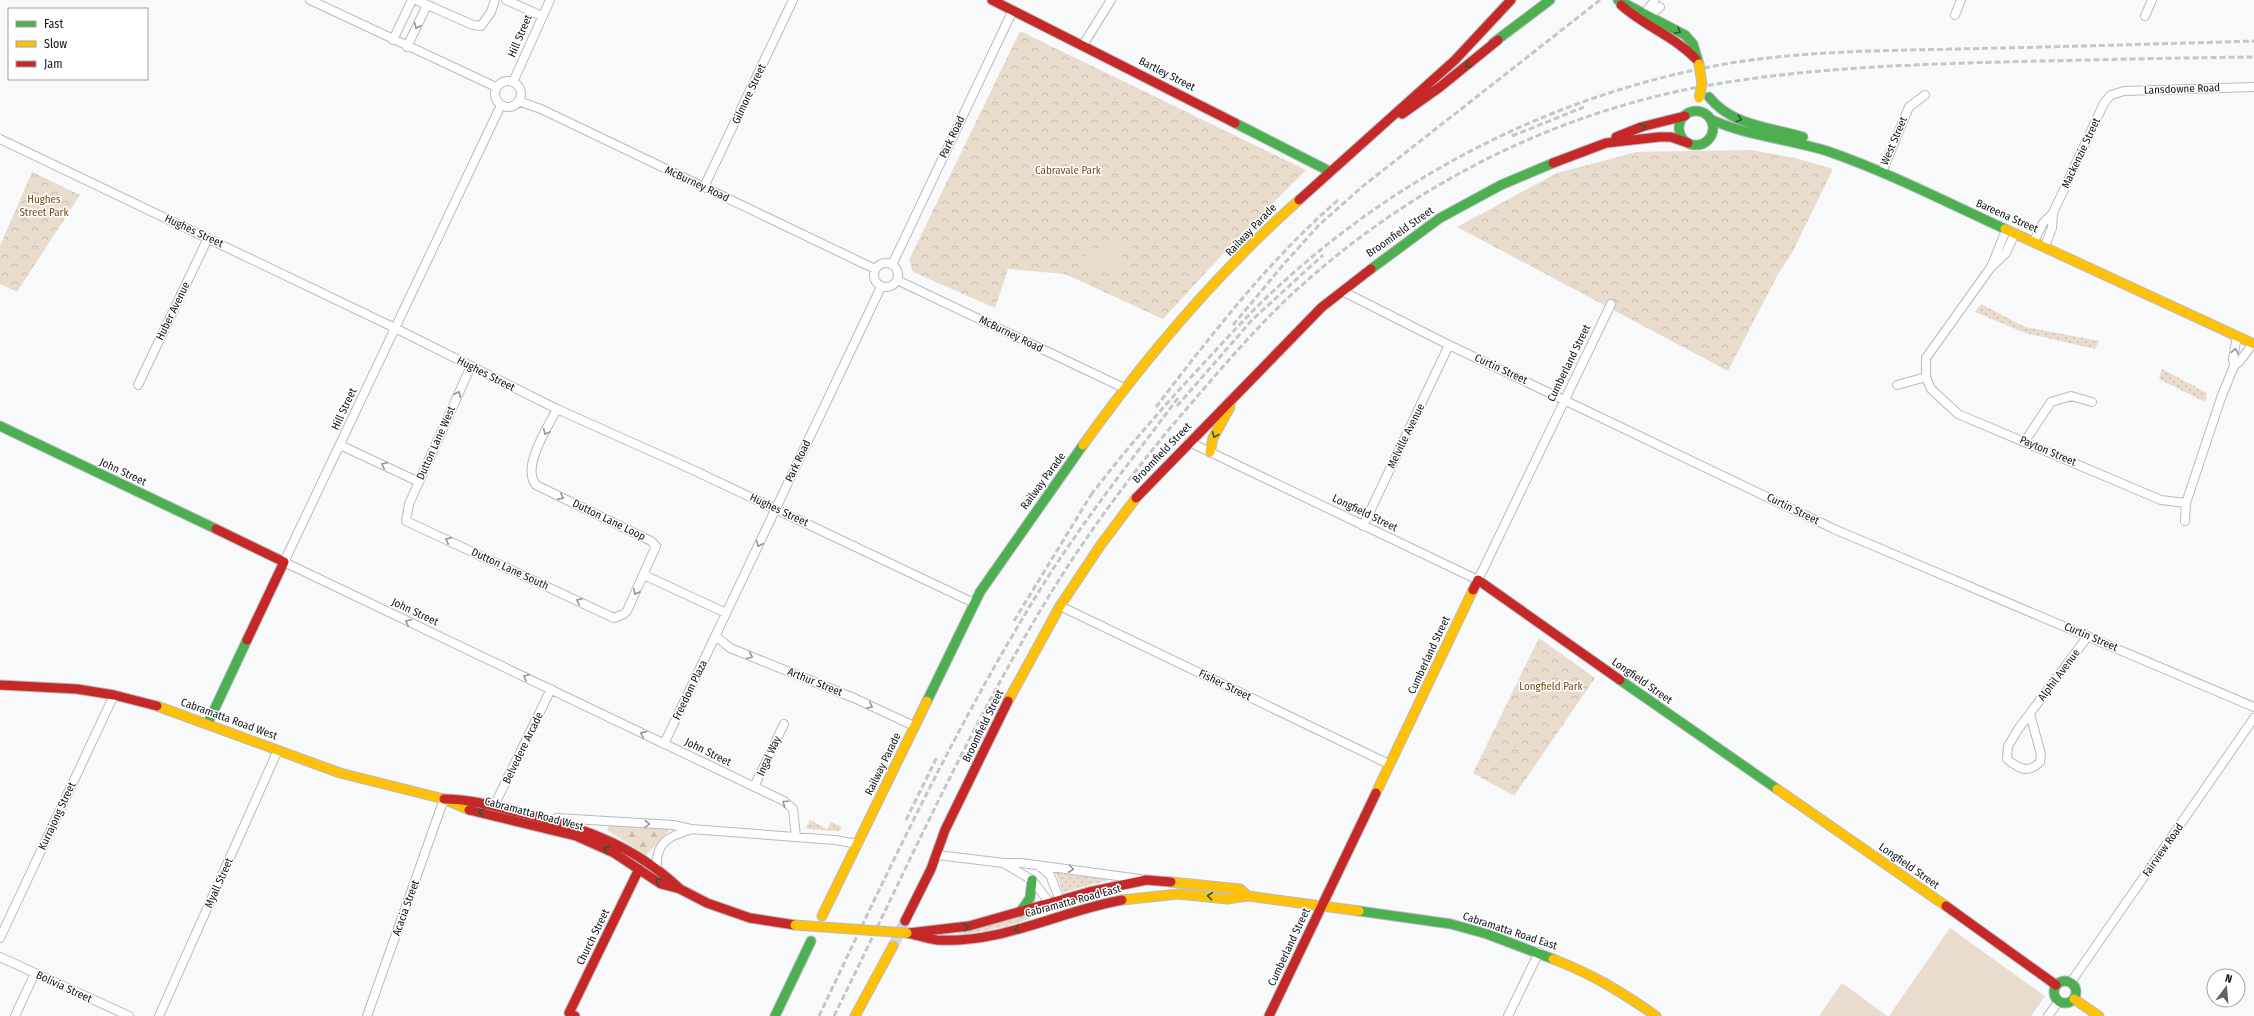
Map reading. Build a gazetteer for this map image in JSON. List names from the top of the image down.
{
  "streets": {
    "main road": [
      "Hill Street",
      "Bartley Street",
      "Bareena Street",
      "Railway Parade",
      "Broomfield Street",
      "Cumberland Street",
      "John Street",
      "Longfield Street",
      "Cabramatta Road West",
      "Cabramatta Road East",
      "Church Street"
    ],
    "street": [
      "Lansdowne Road",
      "Gilmore Street",
      "Park Road",
      "West Street",
      "Mackenzie Street",
      "McBurney Road",
      "Hughes Street",
      "Huber Avenue",
      "Curtin Street",
      "Melville Avenue",
      "Dutton Lane West",
      "Payton Street",
      "Dutton Lane Loop",
      "Dutton Lane South",
      "Alphil Avenue",
      "Arthur Street",
      "Fisher Street",
      "Freedom Plaza",
      "Belvedere Arcade",
      "Ingal Way",
      "Kurrajong Street",
      "Fairview Road",
      "Myall Street",
      "Acacia Street",
      "Bolivia Street"
    ]
  },
  "crossings": [
    ["Hill Street", "McBurney Road"],
    ["Hill Street", "Hughes Street"],
    ["Hill Street", "John Street"],
    ["Hill Street", "Cabramatta Road West"],
    ["Bartley Street", "Park Road"],
    ["Bartley Street", "Railway Parade"],
    ["Lansdowne Road", "Mackenzie Street"],
    ["Gilmore Street", "McBurney Road"],
    ["Park Road", "McBurney Road"],
    ["Park Road", "Hughes Street"],
    ["Park Road", "Arthur Street"],
    ["Park Road", "Freedom Plaza"],
    ["West Street", "Bareena Street"],
    ["Mackenzie Street", "Bareena Street"],
    ["McBurney Road", "Railway Parade"],
    ["Railway Parade", "Hughes Street"],
    ["Railway Parade", "Arthur Street"],
    ["Railway Parade", "Cabramatta Road West"],
    ["Hughes Street", "Huber Avenue"],
    ["Hughes Street", "Dutton Lane West"],
    ["Hughes Street", "Dutton Lane Loop"],
    ["Broomfield Street", "Curtin Street"],
    ["Broomfield Street", "Longfield Street"],
    ["Broomfield Street", "Fisher Street"],
    ["Broomfield Street", "Cabramatta Road East"],
    ["Cumberland Street", "Curtin Street"],
    ["Cumberland Street", "Longfield Street"],
    ["Cumberland Street", "Fisher Street"],
    ["Cumberland Street", "Cabramatta Road East"],
    ["Curtin Street", "Melville Avenue"],
    ["Curtin Street", "Alphil Avenue"],
    ["Melville Avenue", "Longfield Street"],
    ["Dutton Lane West", "Dutton Lane South"],
    ["John Street", "Freedom Plaza"],
    ["John Street", "Cabramatta Road West"],
    ["John Street", "Belvedere Arcade"],
    ["John Street", "Ingal Way"],
    ["Longfield Street", "Fairview Road"],
    ["Dutton Lane Loop", "Dutton Lane South"],
    ["Arthur Street", "Freedom Plaza"],
    ["Cabramatta Road West", "Belvedere Arcade"],
    ["Cabramatta Road West", "Kurrajong Street"],
    ["Cabramatta Road West", "Myall Street"],
    ["Cabramatta Road West", "Cabramatta Road East"],
    ["Cabramatta Road West", "Acacia Street"],
    ["Cabramatta Road West", "Church Street"]
  ],
  "one_way": [
    "Dutton Lane West",
    "John Street",
    "Dutton Lane South",
    "Arthur Street"
  ],
  "parks": ["Cabravale Park", "Hughes Street Park", "Longfield Park"],
  "legend": ["Fast", "Slow", "Jam"],
  "north": "top"
}
